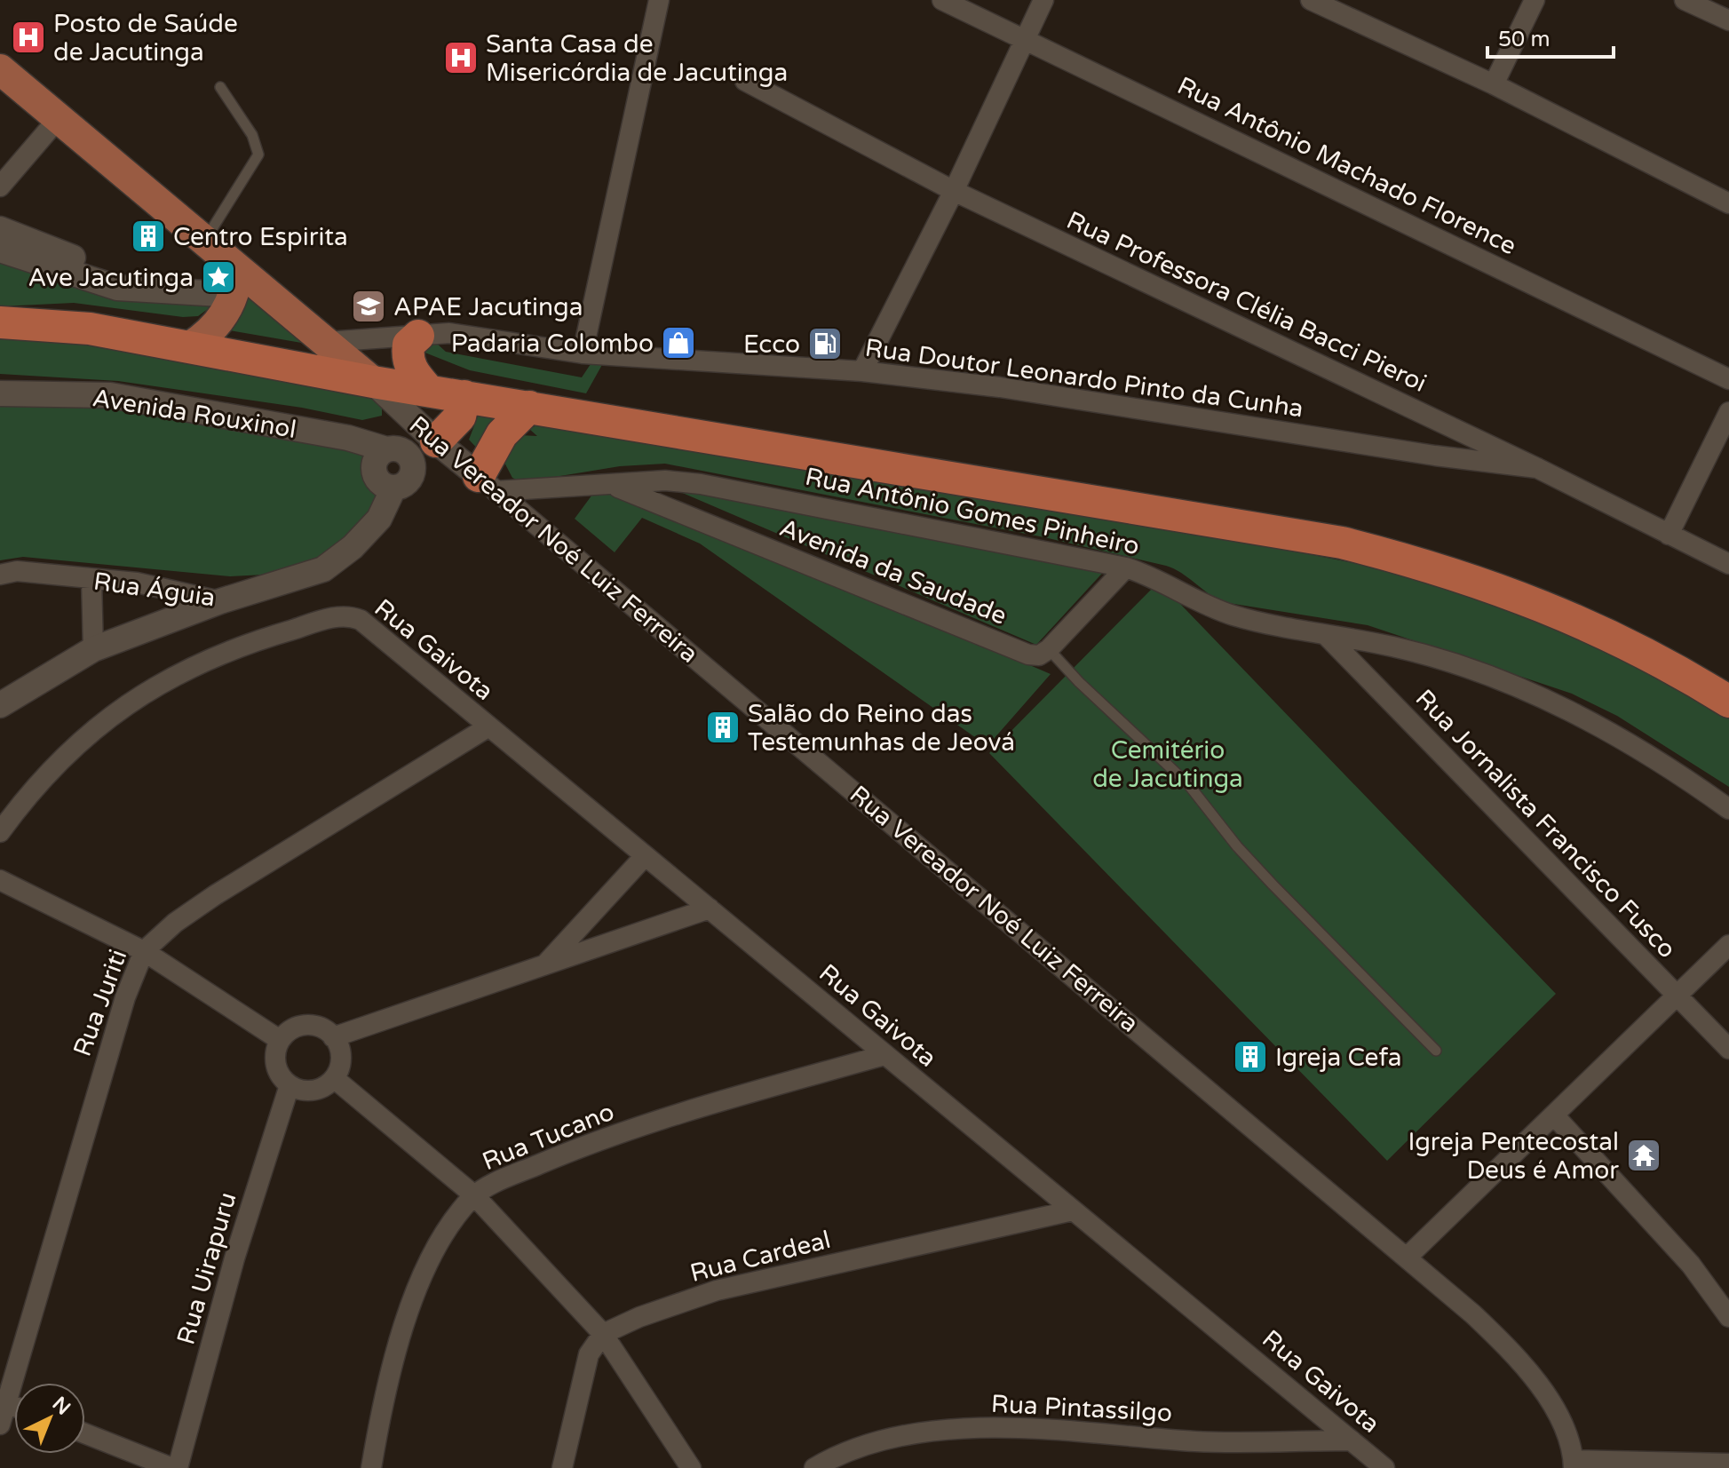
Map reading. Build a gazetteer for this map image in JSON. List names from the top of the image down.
{
  "streets": {
    "street": [
      "Rua Antônio Machado Florence",
      "Rua Professora Clélia Bacci Pieroi",
      "Rua Doutor Leonardo Pinto da Cunha",
      "Avenida Rouxinol",
      "Rua Antônio Gomes Pinheiro",
      "Rua Vereador Noé Luiz Ferreira",
      "Avenida da Saudade",
      "Rua Águia",
      "Rua Gaivota",
      "Rua Jornalista Francisco Fusco",
      "Rua Juriti",
      "Rua Tucano",
      "Rua Cardeal",
      "Rua Uirapuru",
      "Rua Pintassilgo"
    ]
  },
  "crossings": [
    ["Rua Professora Clélia Bacci Pieroi", "Rua Doutor Leonardo Pinto da Cunha"],
    ["Avenida Rouxinol", "Rua Vereador Noé Luiz Ferreira"],
    ["Avenida Rouxinol", "Rua Águia"],
    ["Rua Antônio Gomes Pinheiro", "Rua Vereador Noé Luiz Ferreira"],
    ["Rua Antônio Gomes Pinheiro", "Avenida da Saudade"],
    ["Rua Antônio Gomes Pinheiro", "Rua Jornalista Francisco Fusco"],
    ["Rua Vereador Noé Luiz Ferreira", "Rua Águia"],
    ["Rua Gaivota", "Rua Juriti"],
    ["Rua Gaivota", "Rua Tucano"],
    ["Rua Gaivota", "Rua Cardeal"],
    ["Rua Gaivota", "Rua Pintassilgo"]
  ],
  "parks": ["Cemitério de Jacutinga"],
  "places": {
    "hospital": ["Posto de Saúde de Jacutinga", "Santa Casa de Misericórdia de Jacutinga"],
    "building": ["Centro Espirita", "Salão do Reino das Testemunhas de Jeová", "Igreja Cefa"],
    "place": ["Ave Jacutinga"],
    "school or university": ["APAE Jacutinga"],
    "shop": ["Padaria Colombo"],
    "fuel station": ["Ecco"],
    "temple": ["Igreja Pentecostal Deus é Amor"]
  },
  "scale_bar": "50 m",
  "north": "top right"
}
